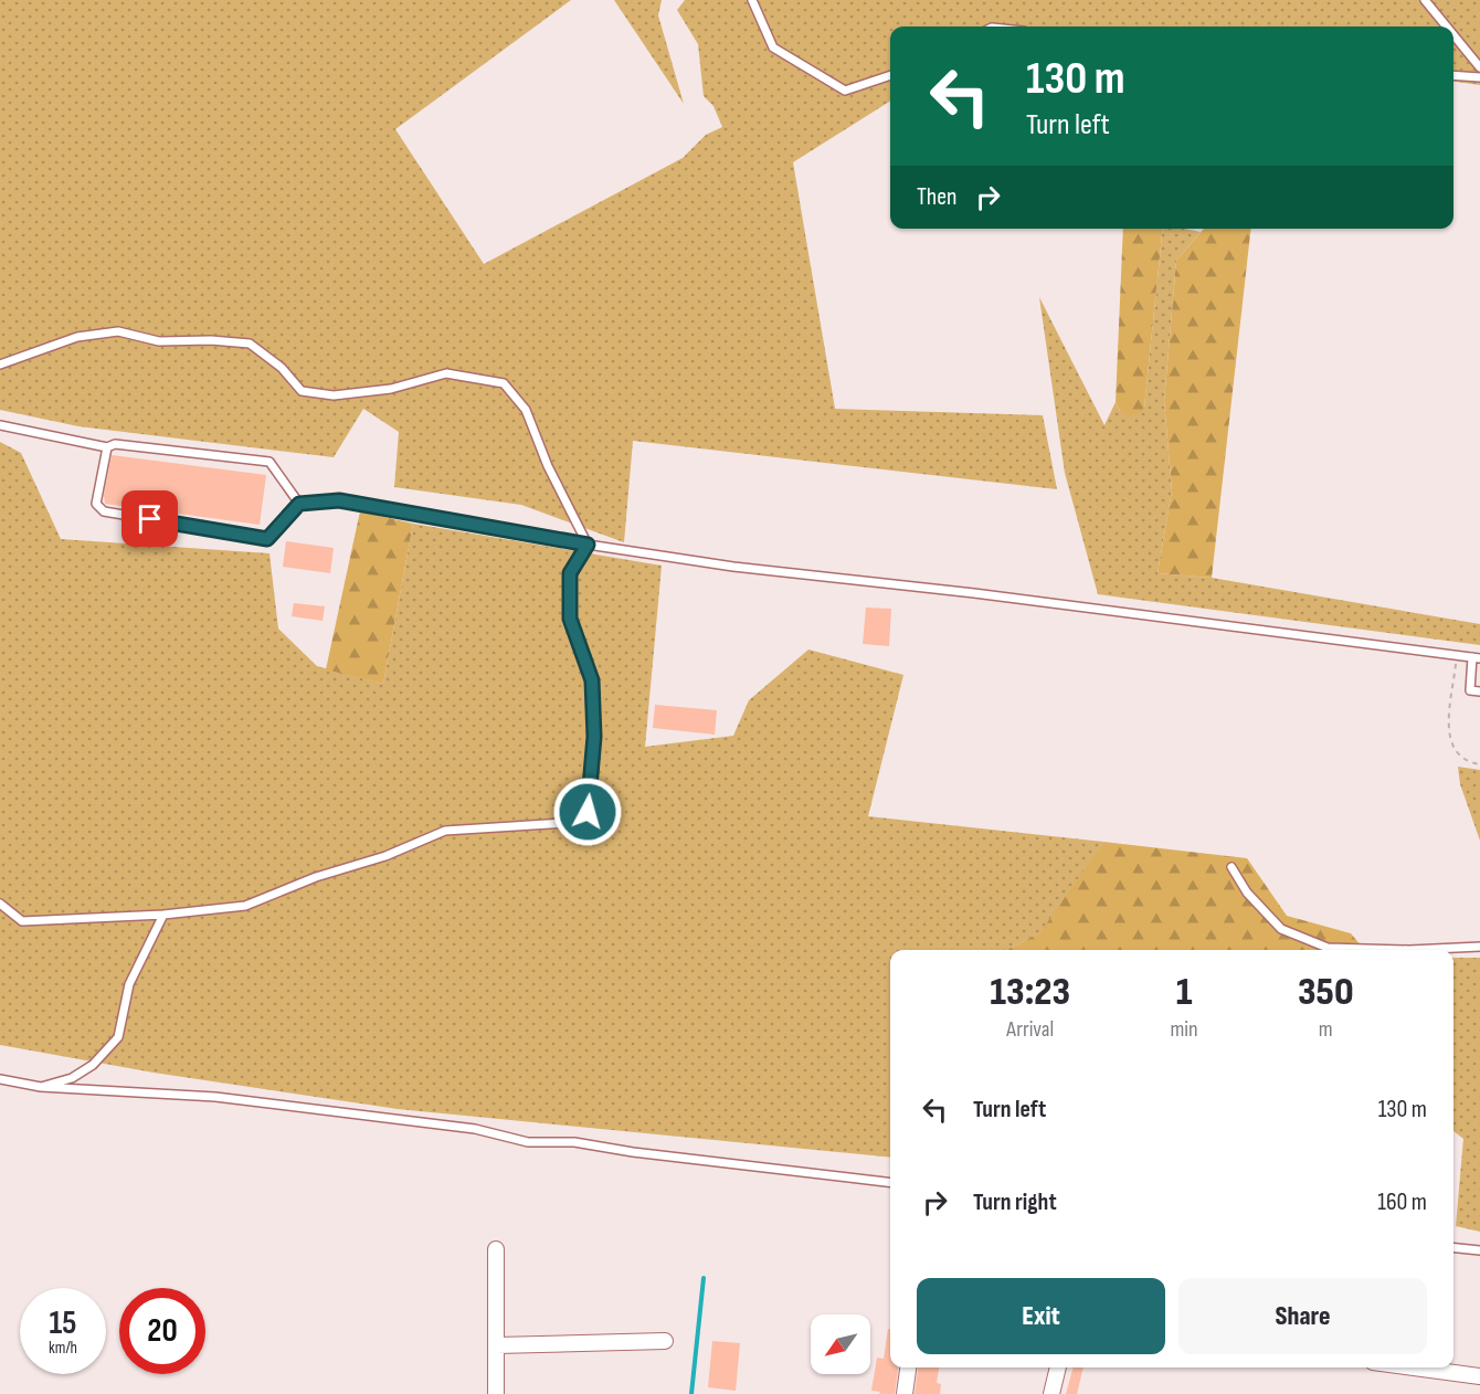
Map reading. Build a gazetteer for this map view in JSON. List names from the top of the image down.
{
  "north": "bottom left",
  "page": {
    "turn": ["130 m", "Turn left"],
    "then": "Then",
    "eta": [
      "13:23",
      "Arrival",
      "1",
      "min",
      "350",
      "m"
    ],
    "list": [
      {
        "name": "Turn left",
        "value": "130 m"
      },
      {
        "name": "Turn right",
        "value": "160 m"
      }
    ],
    "buttons": ["Exit", "Share"],
    "speed": "15 km/h",
    "limit": "20"
  }
}
